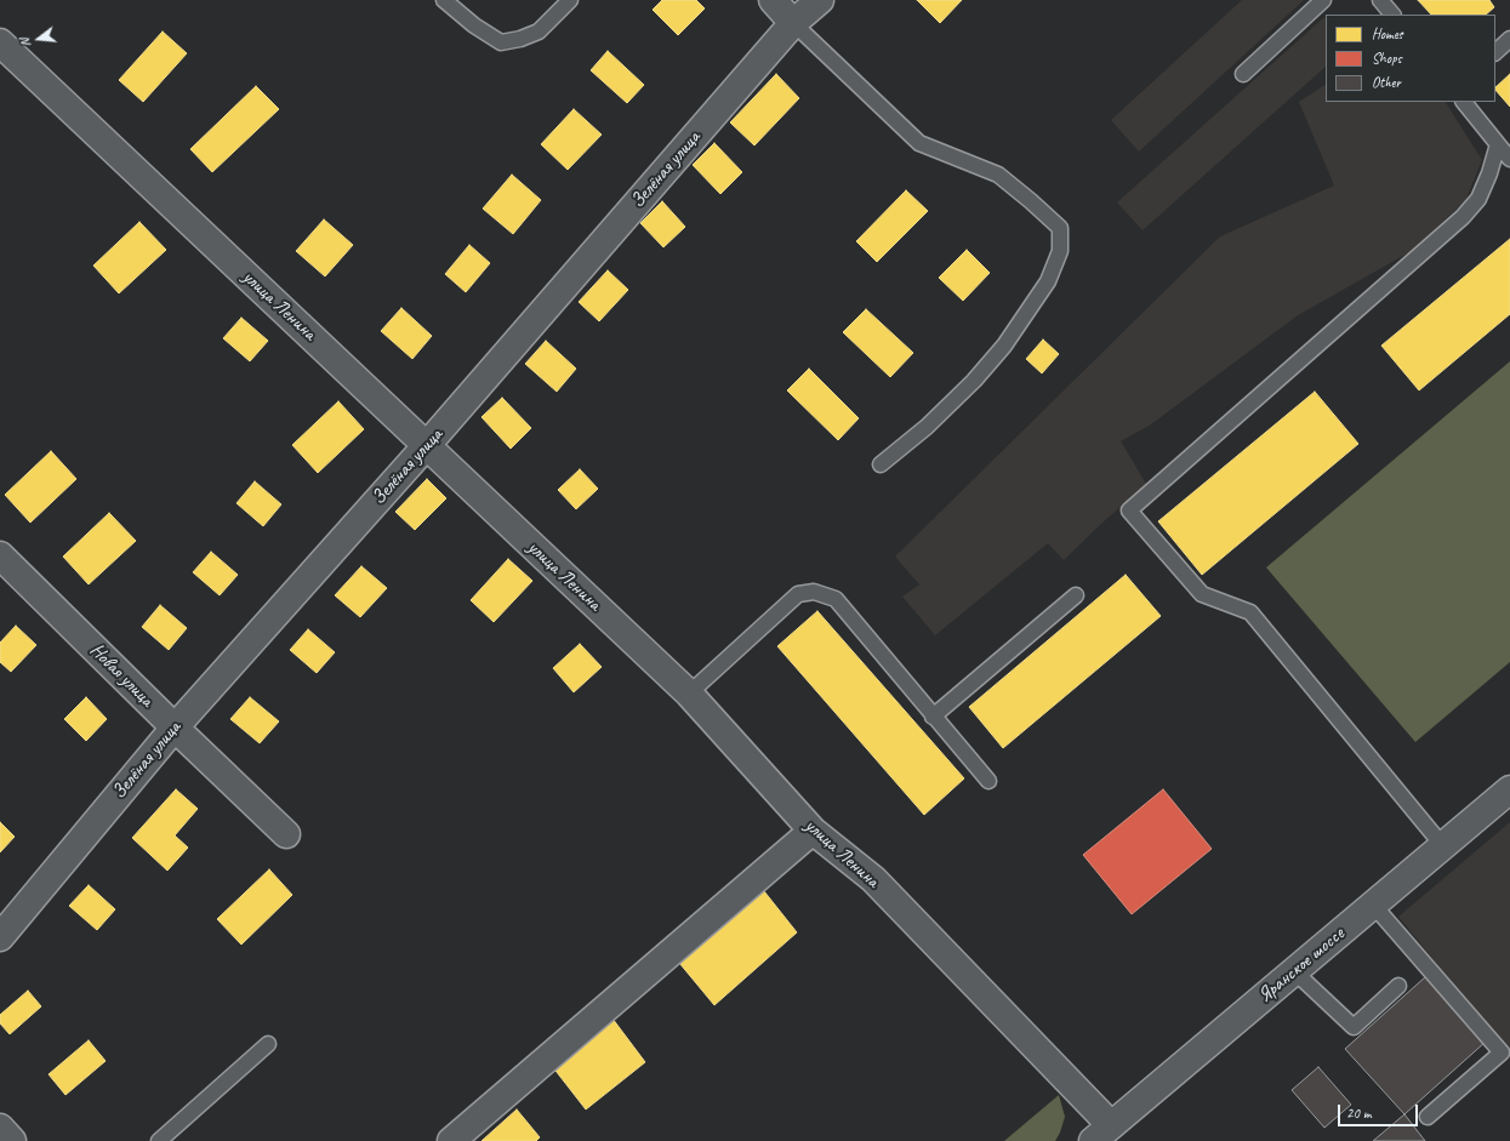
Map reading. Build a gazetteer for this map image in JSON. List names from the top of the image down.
{
  "streets": {
    "street": [
      "Зелёная улица",
      "улица Ленина",
      "Новая улица",
      "Яранское шоссе"
    ]
  },
  "crossings": [
    ["Зелёная улица", "улица Ленина"],
    ["Зелёная улица", "Новая улица"],
    ["улица Ленина", "Яранское шоссе"]
  ],
  "legend": ["Homes", "Shops", "Other"],
  "scale_bar": "20 m",
  "north": "left"
}
